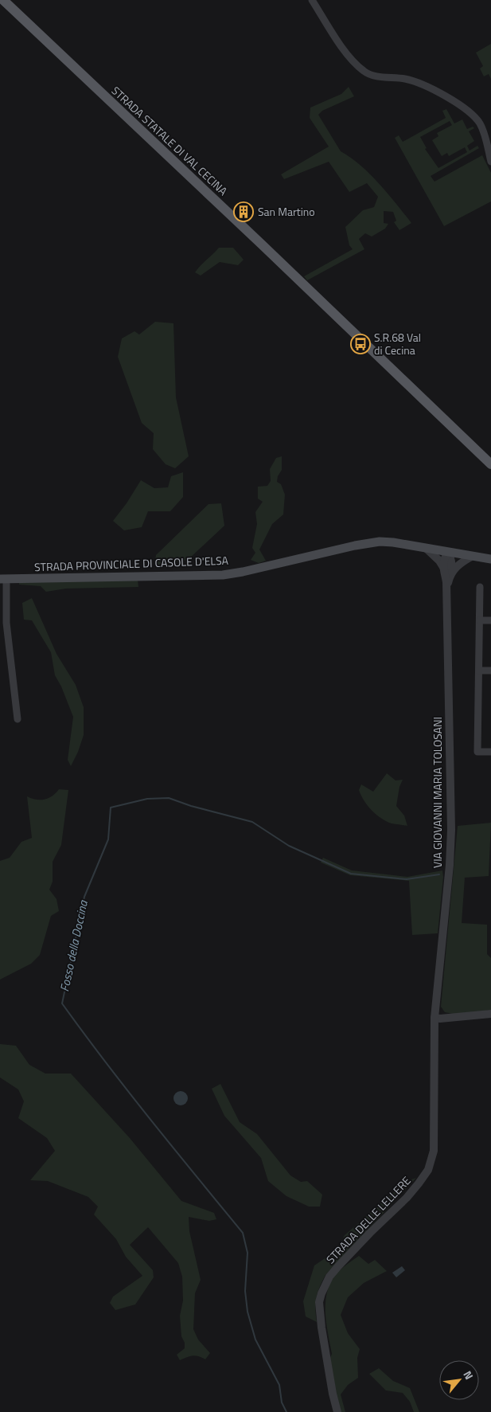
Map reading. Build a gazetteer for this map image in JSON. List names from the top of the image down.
{
  "streets": {
    "main road": ["STRADA STATALE DI VAL CECINA", "STRADA PROVINCIALE DI CASOLE D'ELSA"],
    "street": ["VIA GIOVANNI MARIA TOLOSANI", "STRADA DELLE LELLERE"]
  },
  "crossings": [
    ["STRADA PROVINCIALE DI CASOLE D'ELSA", "VIA GIOVANNI MARIA TOLOSANI"],
    ["VIA GIOVANNI MARIA TOLOSANI", "STRADA DELLE LELLERE"]
  ],
  "water": ["Fosso della Doccina"],
  "places": {
    "building": ["San Martino"],
    "bus stop": ["S.R.68 Val di Cecina"]
  },
  "north": "top right"
}
